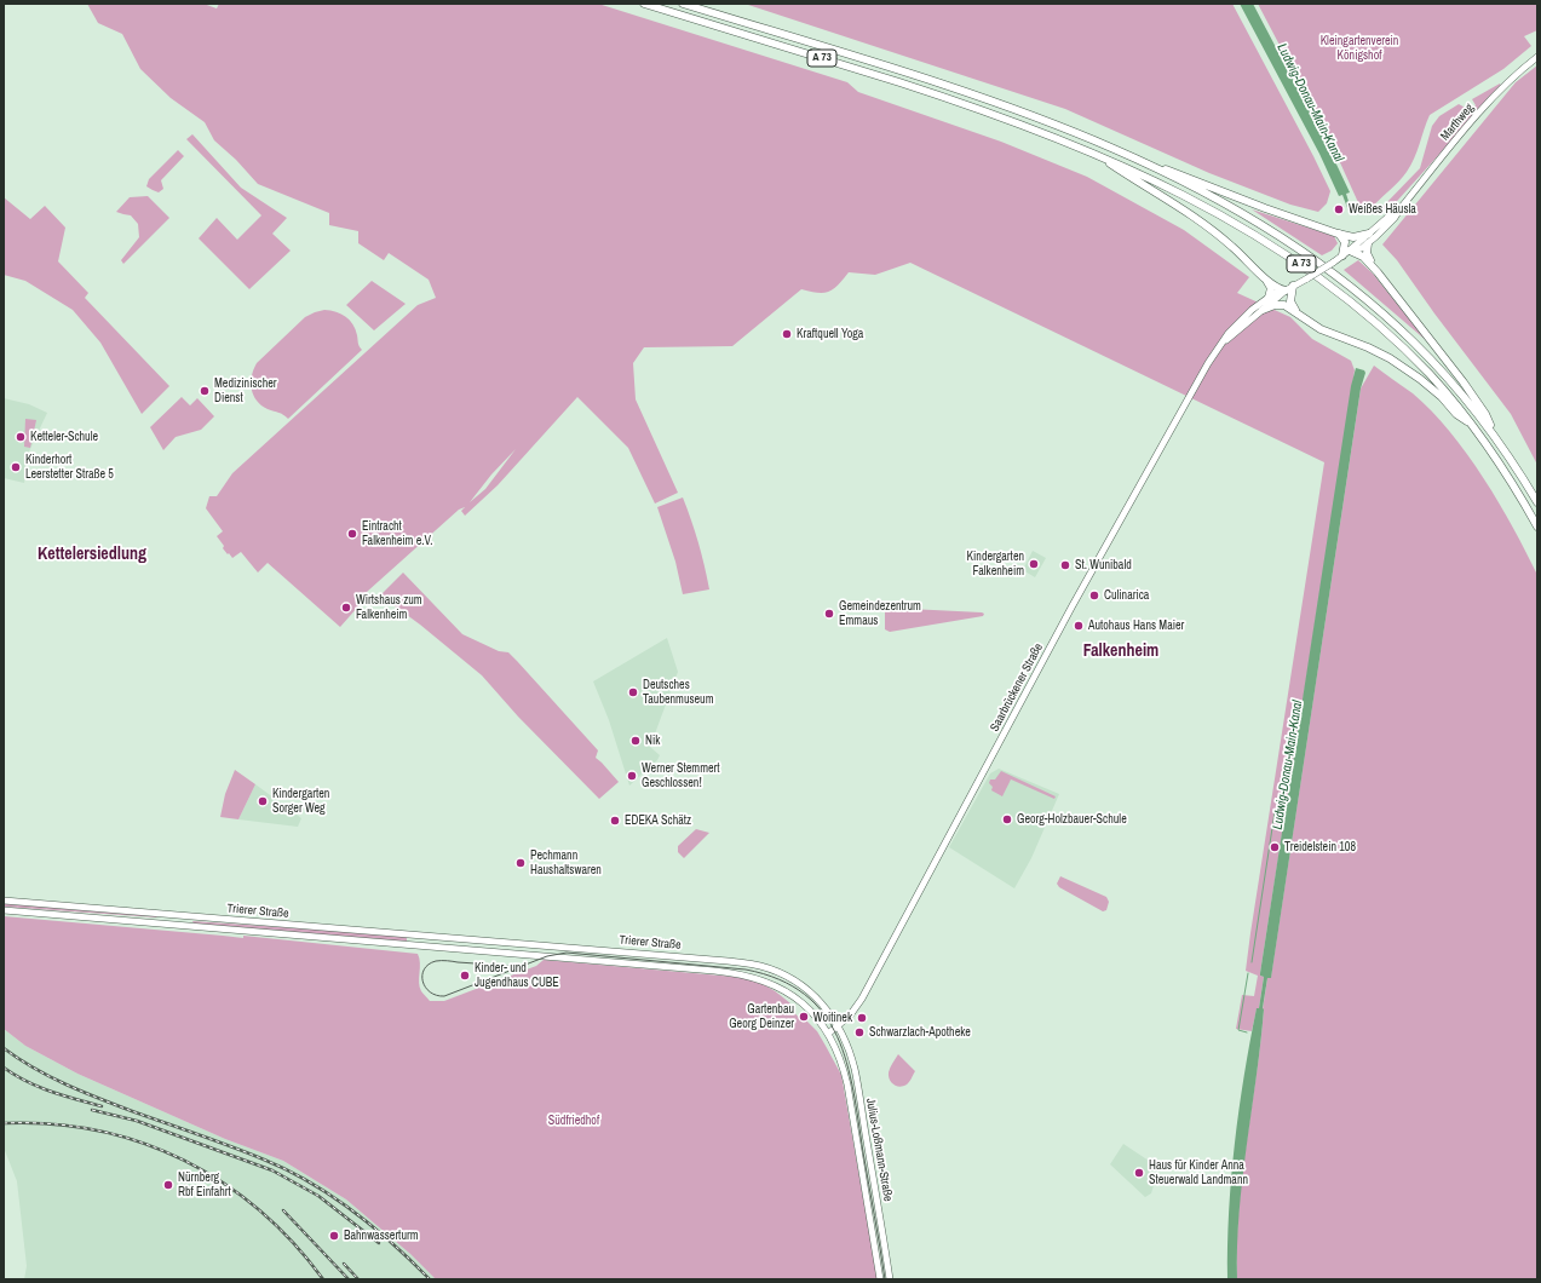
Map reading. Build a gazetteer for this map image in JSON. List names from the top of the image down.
{
  "streets": {
    "highway": ["A 73"],
    "main road": [
      "Marthweg",
      "Saarbrückener Straße",
      "Trierer Straße",
      "Julius-Loßmann-Straße"
    ]
  },
  "crossings": [
    ["A 73", "Marthweg"],
    ["A 73", "Saarbrückener Straße"],
    ["Marthweg", "Saarbrückener Straße"],
    ["Saarbrückener Straße", "Trierer Straße"],
    ["Saarbrückener Straße", "Julius-Loßmann-Straße"],
    ["Trierer Straße", "Julius-Loßmann-Straße"]
  ],
  "districts": ["Kettelersiedlung", "Falkenheim"],
  "water": ["Ludwig-Donau-Main-Kanal"],
  "parks": ["Kleingartenverein Königshof", "Südfriedhof"],
  "places": [
    "Weißes Häusla",
    "Kraftquell Yoga",
    "Medizinischer Dienst",
    "Ketteler-Schule",
    "Kinderhort Leerstetter Straße 5",
    "Eintracht Falkenheim e.V.",
    "Kindergarten Falkenheim",
    "St. Wunibald",
    "Culinarica",
    "Wirtshaus zum Falkenheim",
    "Gemeindezentrum Emmaus",
    "Autohaus Hans Maier",
    "Deutsches Taubenmuseum",
    "Nik",
    "Werner Stemmert Geschlossen!",
    "Kindergarten Sorger Weg",
    "Georg-Holzbauer-Schule",
    "EDEKA Schätz",
    "Treidelstein 108",
    "Pechmann Haushaltswaren",
    "Kinder- und Jugendhaus CUBE",
    "Gartenbau Georg Deinzer",
    "Woitinek",
    "Schwarzlach-Apotheke",
    "Haus für Kinder Anna Steuerwald Landmann",
    "Nürnberg Rbf Einfahrt",
    "Bahnwasserturm"
  ]
}
